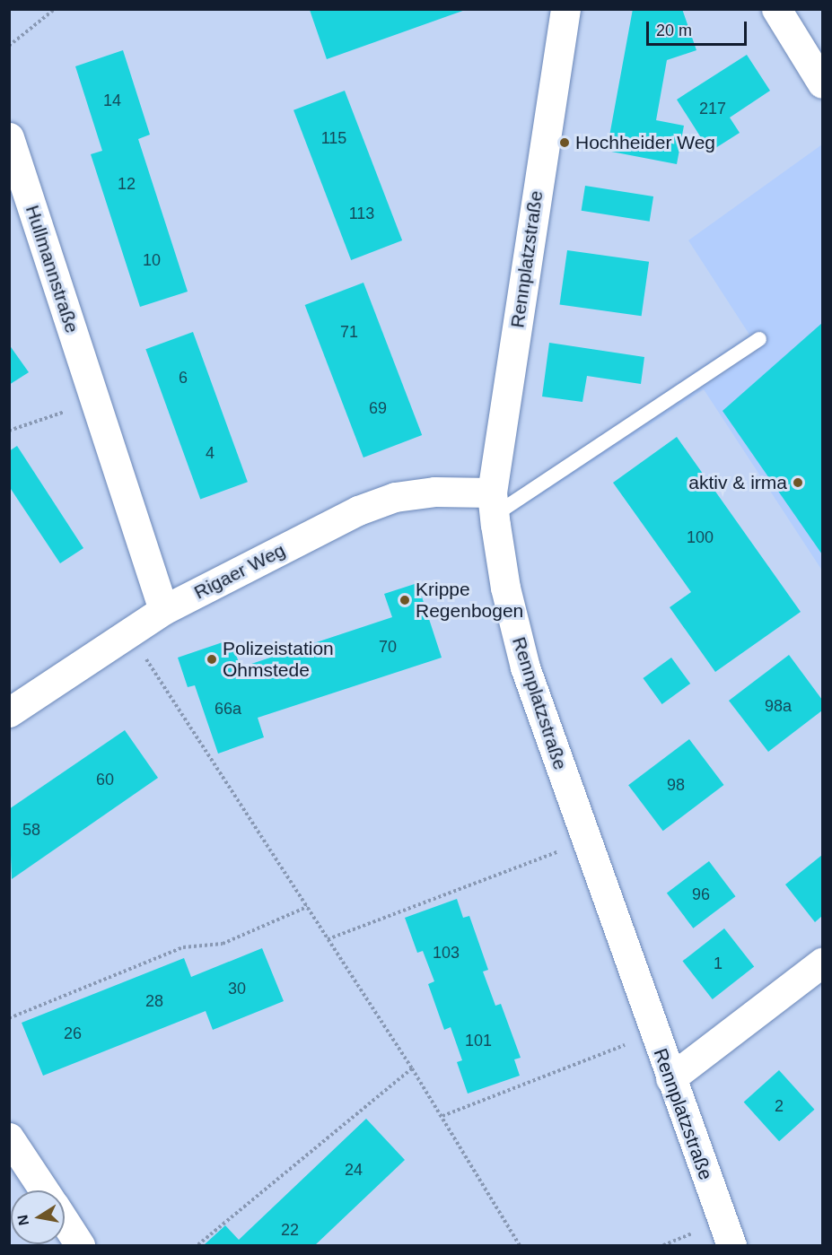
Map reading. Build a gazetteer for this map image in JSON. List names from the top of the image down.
{
  "streets": {
    "street": ["Rennplatzstraße", "Hullmannstraße", "Rigaer Weg"]
  },
  "crossings": [
    ["Rennplatzstraße", "Rigaer Weg"],
    ["Hullmannstraße", "Rigaer Weg"]
  ],
  "places": [
    "Hochheider Weg",
    "aktiv & irma",
    "Krippe Regenbogen",
    "Polizeistation Ohmstede"
  ],
  "house_numbers": [
    "14",
    "217",
    "115",
    "12",
    "113",
    "10",
    "71",
    "6",
    "69",
    "4",
    "100",
    "70",
    "98a",
    "66a",
    "60",
    "98",
    "58",
    "96",
    "103",
    "1",
    "30",
    "28",
    "26",
    "101",
    "2",
    "24",
    "22"
  ],
  "scale_bar": "20 m",
  "north": "left"
}
